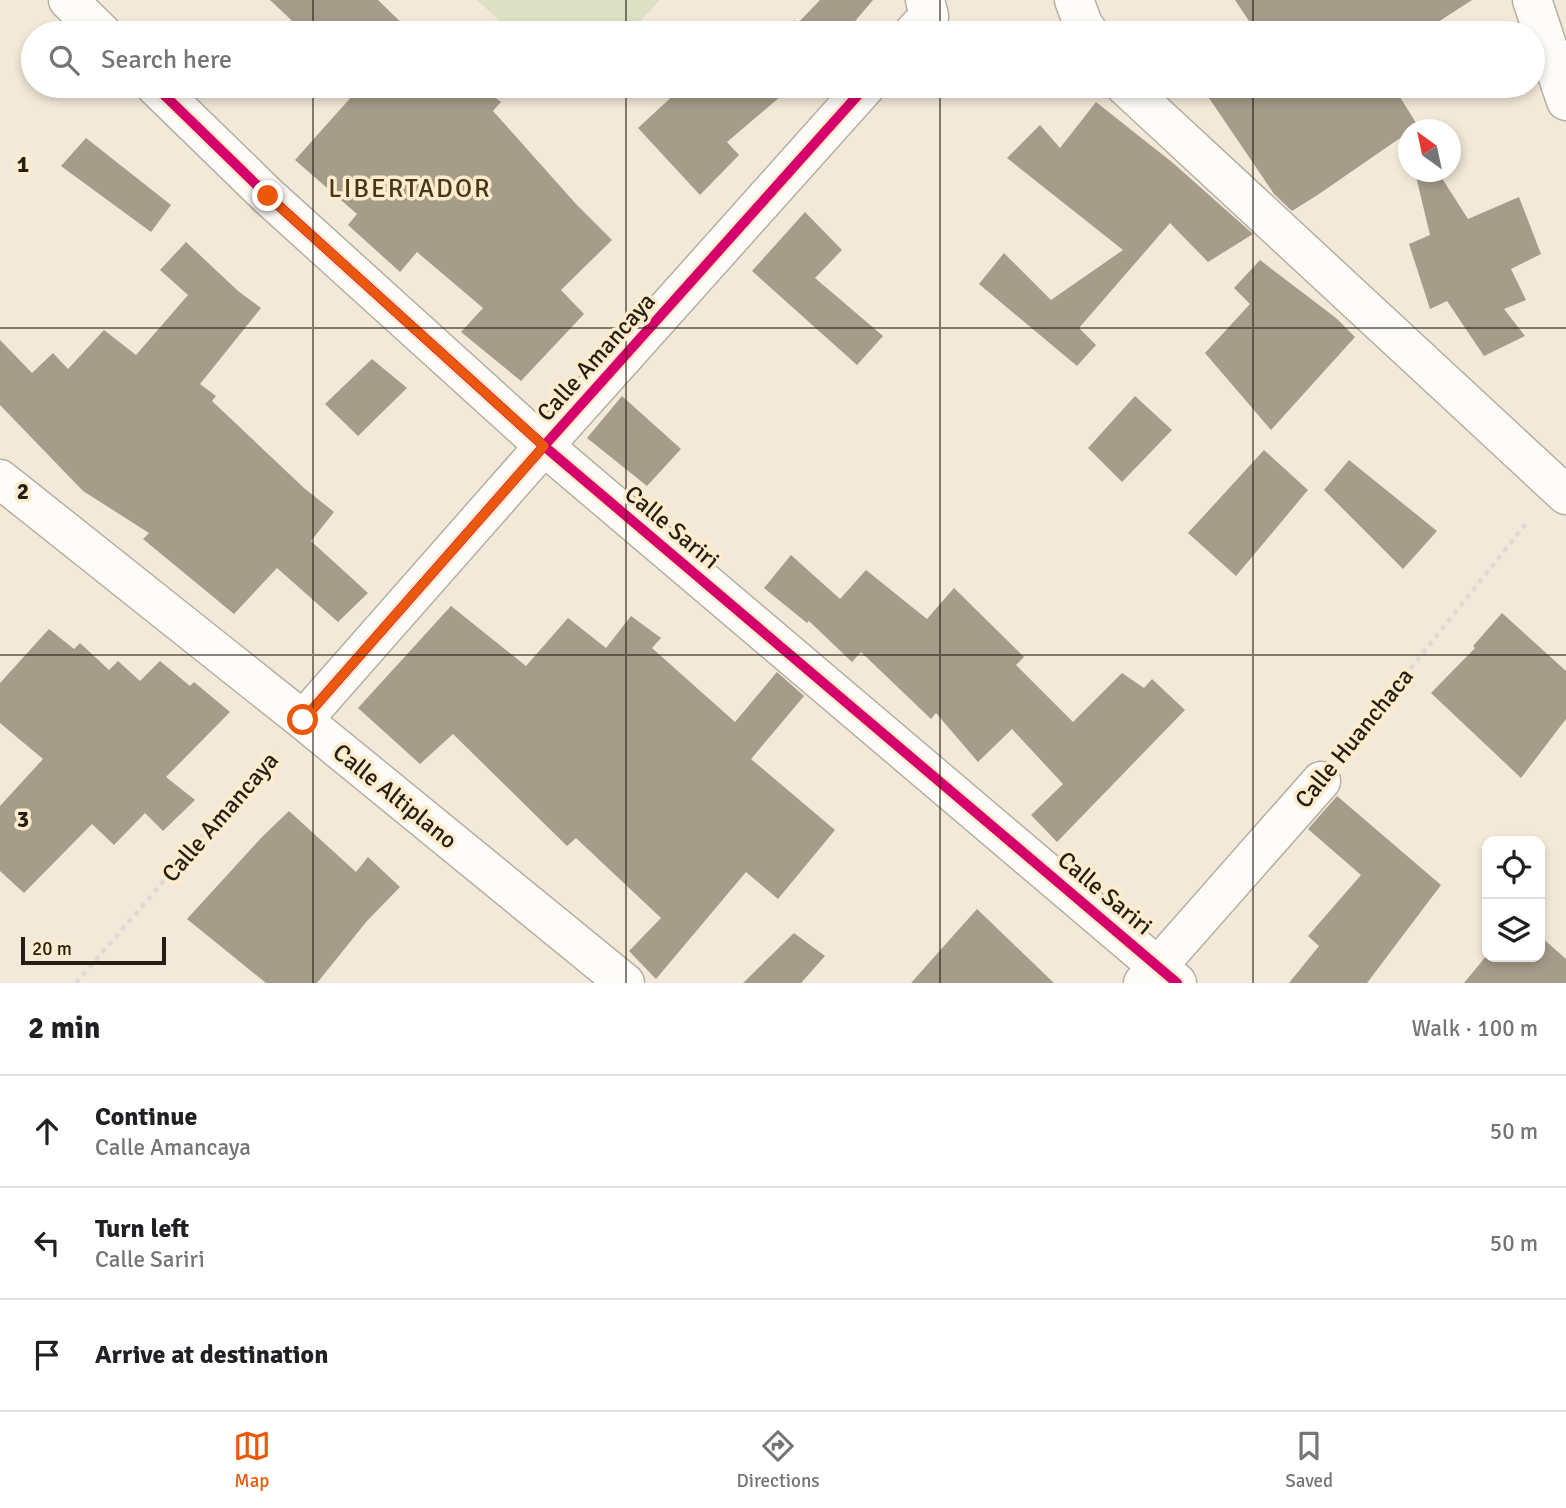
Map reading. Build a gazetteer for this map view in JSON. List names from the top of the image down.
{
  "streets": {
    "street": [
      "Calle Amancaya",
      "Calle Sariri",
      "Calle Huanchaca",
      "Calle Altiplano"
    ]
  },
  "crossings": [
    ["Calle Amancaya", "Calle Sariri"],
    ["Calle Amancaya", "Calle Altiplano"],
    ["Calle Sariri", "Calle Huanchaca"]
  ],
  "districts": ["LIBERTADOR"],
  "scale_bar": "20 m",
  "north": "top left",
  "page": {
    "search": "Search here",
    "scale": "20 m",
    "heading": ["2 min", "Walk · 100 m"],
    "list": [
      ["Continue", "Calle Amancaya", "50 m"],
      ["Turn left", "Calle Sariri", "50 m"],
      "Arrive at destination"
    ],
    "nav": ["Map", "Directions", "Saved"]
  },
  "grid": {
    "rows": ["1", "2", "3"]
  }
}
